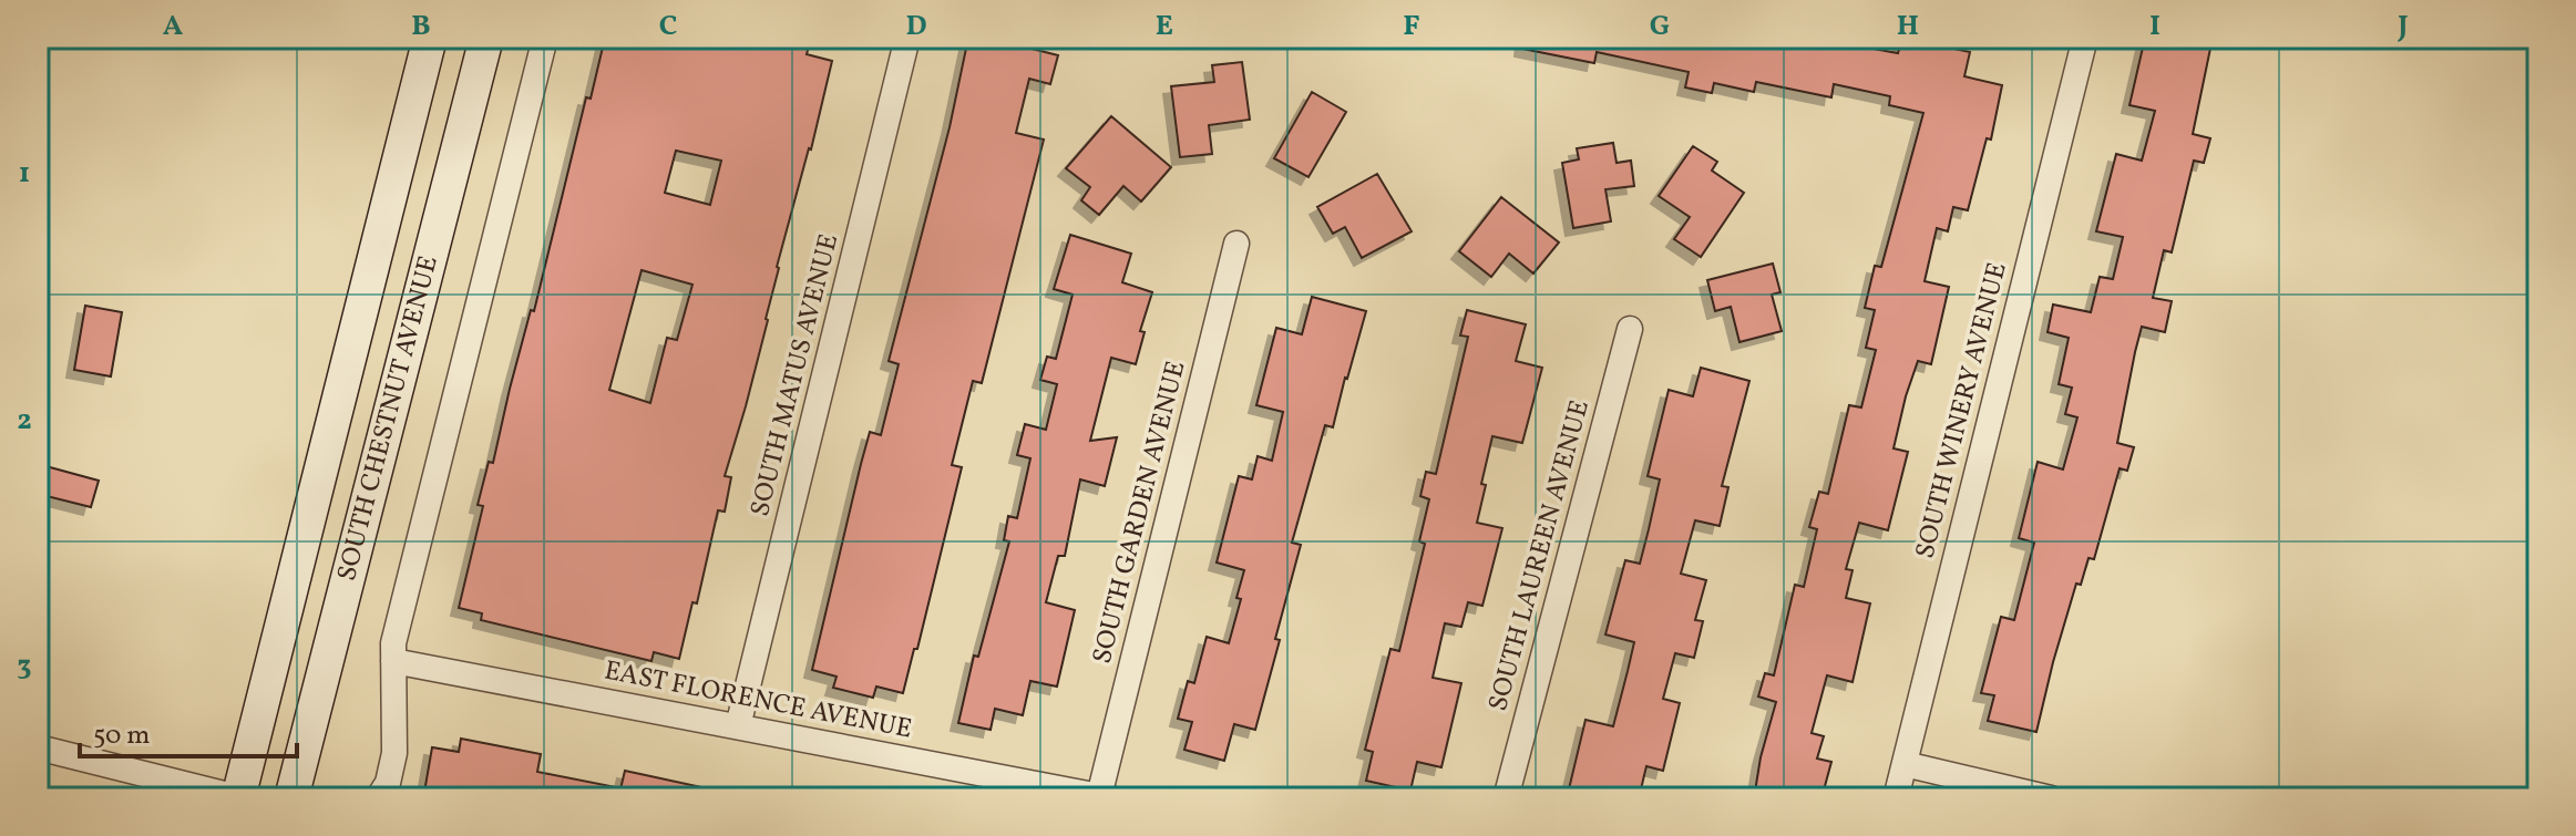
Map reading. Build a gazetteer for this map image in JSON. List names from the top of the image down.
{
  "streets": {
    "main road": ["SOUTH CHESTNUT AVENUE"],
    "street": [
      "SOUTH MATUS AVENUE",
      "SOUTH WINERY AVENUE",
      "SOUTH GARDEN AVENUE",
      "SOUTH LAUREEN AVENUE",
      "EAST FLORENCE AVENUE"
    ]
  },
  "crossings": [
    ["SOUTH MATUS AVENUE", "EAST FLORENCE AVENUE"],
    ["SOUTH GARDEN AVENUE", "EAST FLORENCE AVENUE"]
  ],
  "scale_bar": "50 m",
  "grid": {
    "columns": [
      "A",
      "B",
      "C",
      "D",
      "E",
      "F",
      "G",
      "H",
      "I",
      "J"
    ],
    "rows": ["1", "2", "3"]
  }
}
